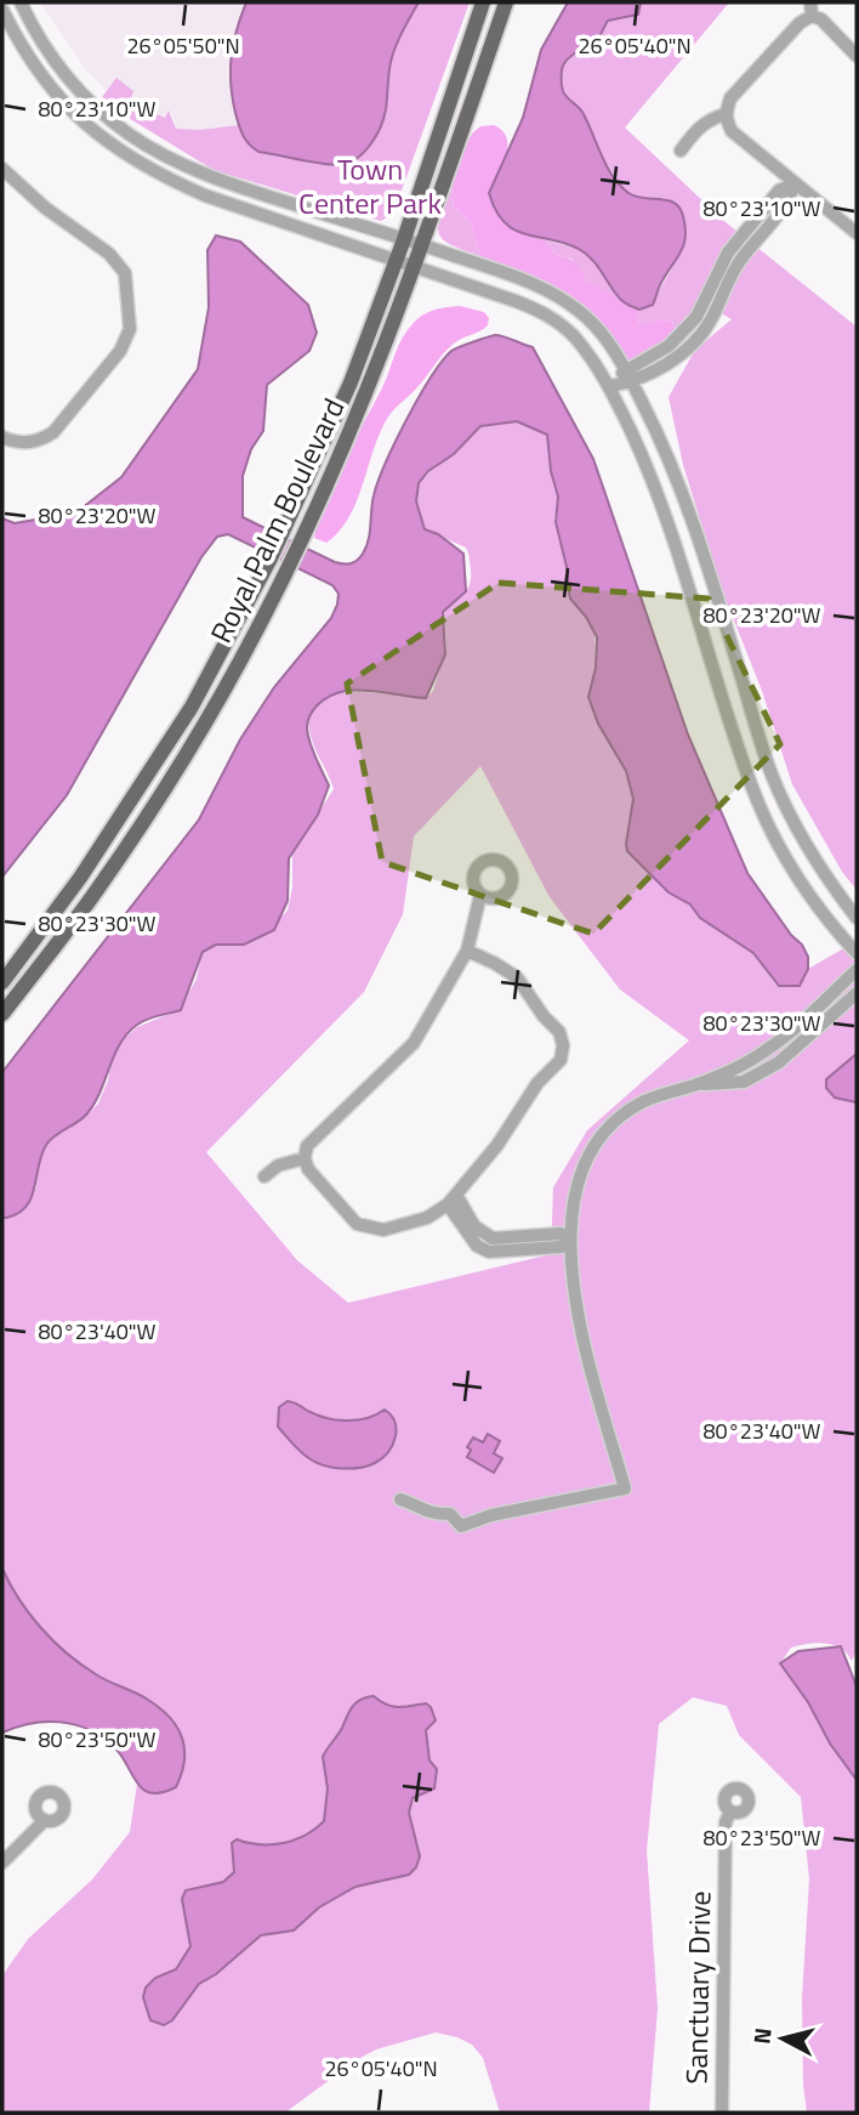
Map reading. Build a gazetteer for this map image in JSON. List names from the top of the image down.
{
  "streets": {
    "main road": ["Royal Palm Boulevard"],
    "street": ["Sanctuary Drive"]
  },
  "parks": ["Town Center Park"],
  "north": "left",
  "coordinates": [
    "26°05'50\"N",
    "26°05'40\"N",
    "80°23'10\"W",
    "80°23'20\"W",
    "80°23'30\"W",
    "80°23'40\"W",
    "80°23'50\"W"
  ]
}
